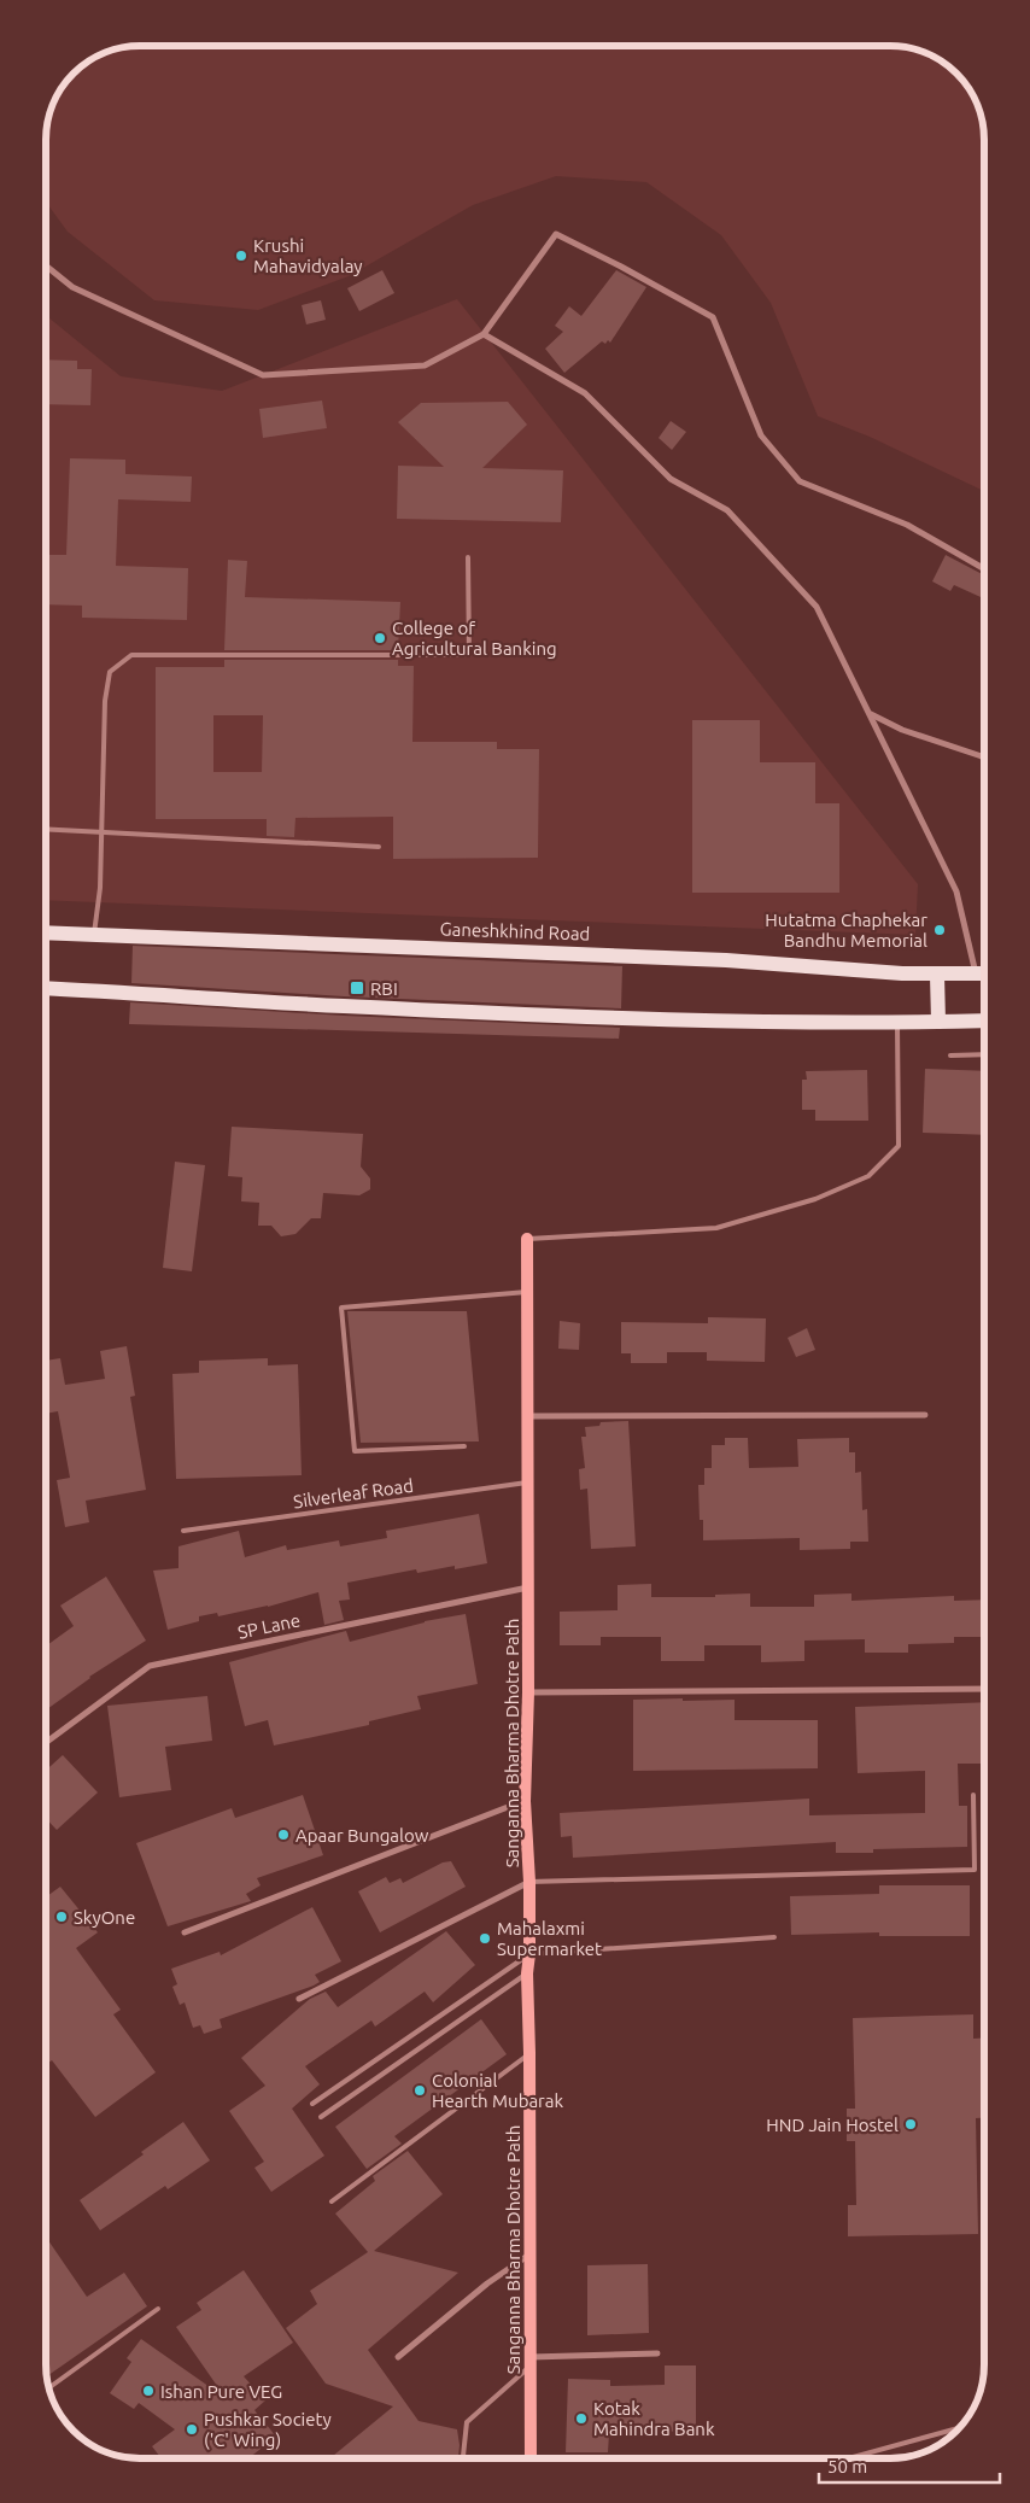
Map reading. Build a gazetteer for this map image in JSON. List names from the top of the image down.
{
  "streets": {
    "main road": ["Ganeshkhind Road"],
    "street": ["SP Lane", "Sanganna Bharma Dhotre Path"],
    "lane": ["Silverleaf Road"]
  },
  "crossings": [
    ["Silverleaf Road", "Sanganna Bharma Dhotre Path"],
    ["SP Lane", "Sanganna Bharma Dhotre Path"]
  ],
  "places": {
    "other": [
      "Krushi Mahavidyalay",
      "College of Agricultural Banking",
      "Hutatma Chaphekar Bandhu Memorial",
      "Apaar Bungalow",
      "SkyOne",
      "Mahalaxmi Supermarket",
      "Colonial Hearth Mubarak",
      "HND Jain Hostel",
      "Ishan Pure VEG",
      "Kotak Mahindra Bank",
      "Pushkar Society ('C' Wing)"
    ],
    "transit": ["RBI"]
  },
  "scale_bar": "50 m"
}
